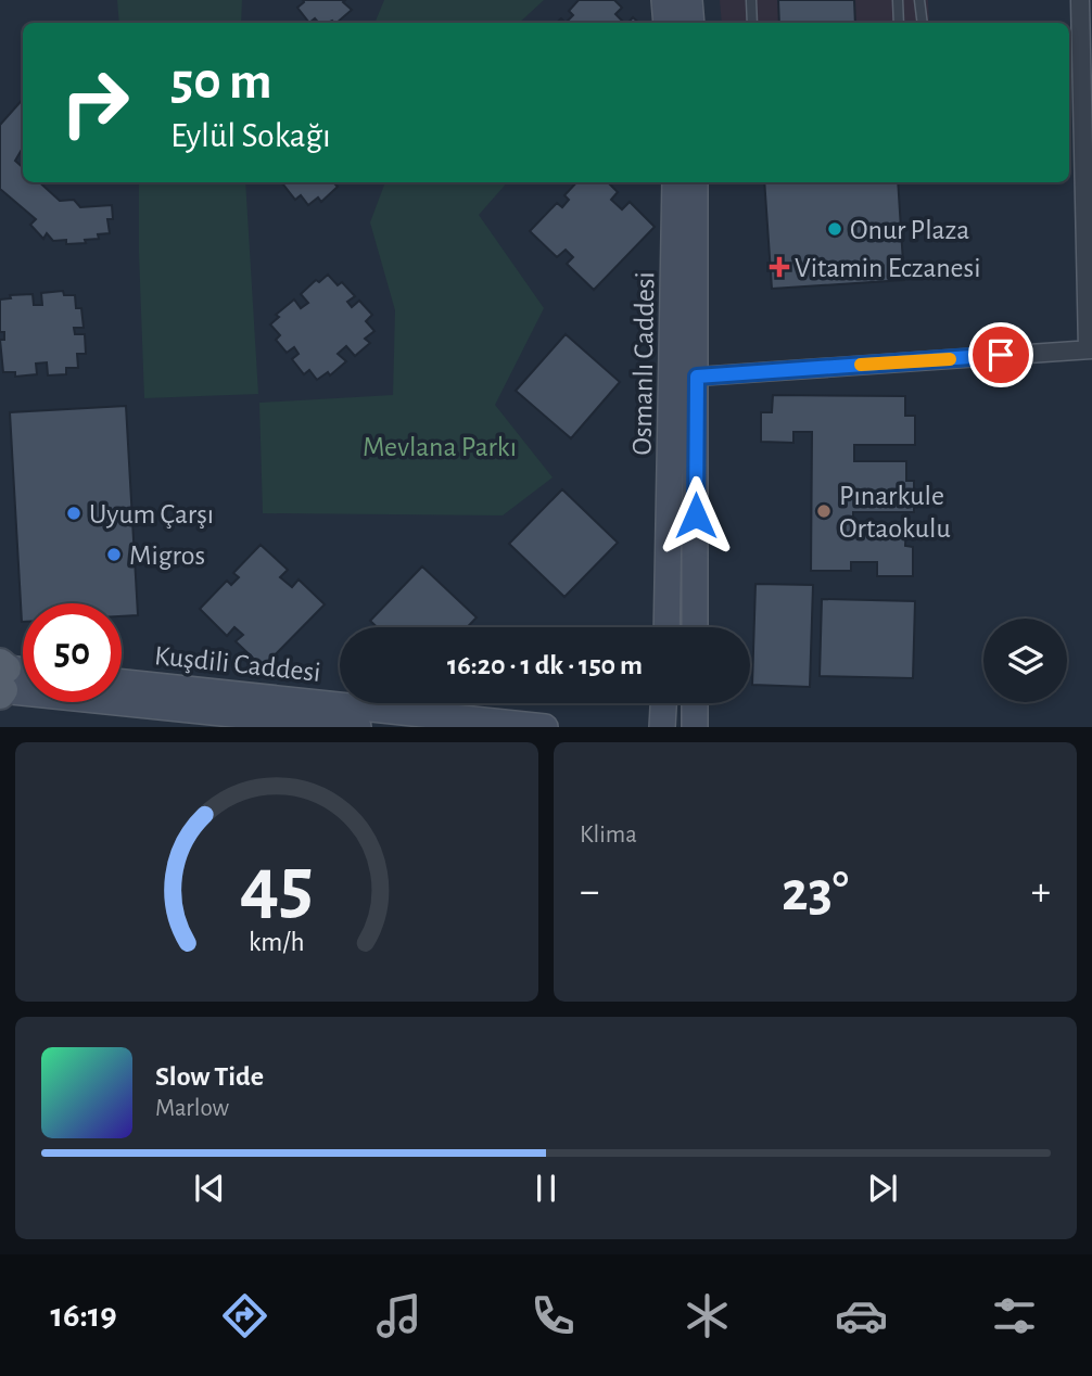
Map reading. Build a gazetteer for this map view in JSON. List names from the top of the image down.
{
  "streets": {
    "main road": ["Osmanlı Caddesi", "Kuşdili Caddesi"]
  },
  "parks": ["Mevlana Parkı"],
  "places": {
    "other": [
      "Onur Plaza",
      "Pınarkule Ortaokulu",
      "Uyum Çarşı",
      "Migros"
    ],
    "health": ["Vitamin Eczanesi"]
  },
  "page": {
    "turn": ["50 m", "Eylül Sokağı"],
    "limit": "50",
    "trip": "16:20 · 1 dk · 150 m",
    "tile": "Klima",
    "heat": ["−", "23°", "+"],
    "song": ["Slow Tide", "Marlow"],
    "tabs": "16:19",
    "gauge": ["45", "km/h"]
  }
}
